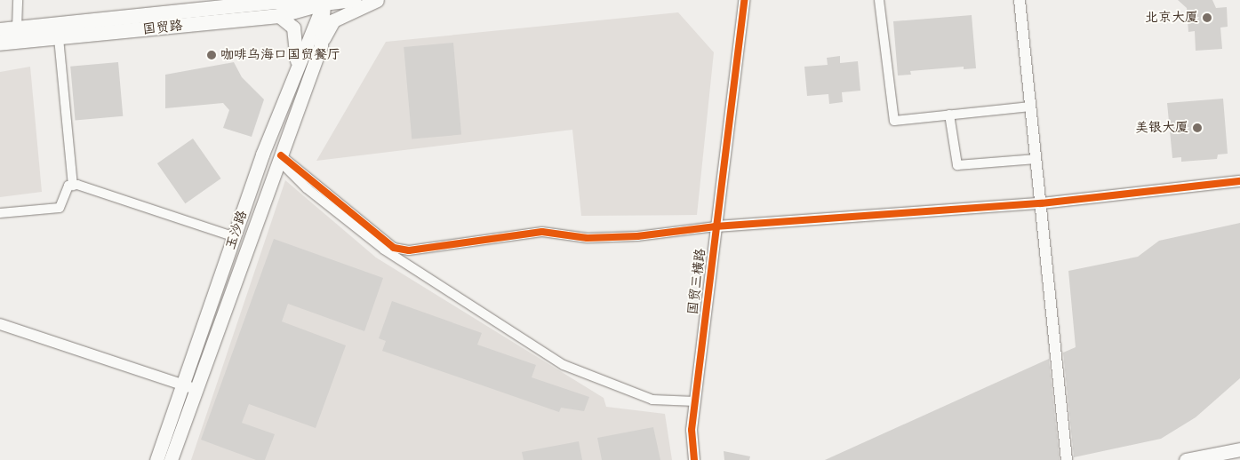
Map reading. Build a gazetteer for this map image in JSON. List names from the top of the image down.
{
  "streets": {
    "main road": ["国贸路", "玉沙路"],
    "street": ["国贸三横路"]
  },
  "crossings": [
    ["国贸路", "玉沙路"]
  ],
  "places": ["北京大厦", "咖啡乌海口国贸餐厅", "美银大厦"]
}
